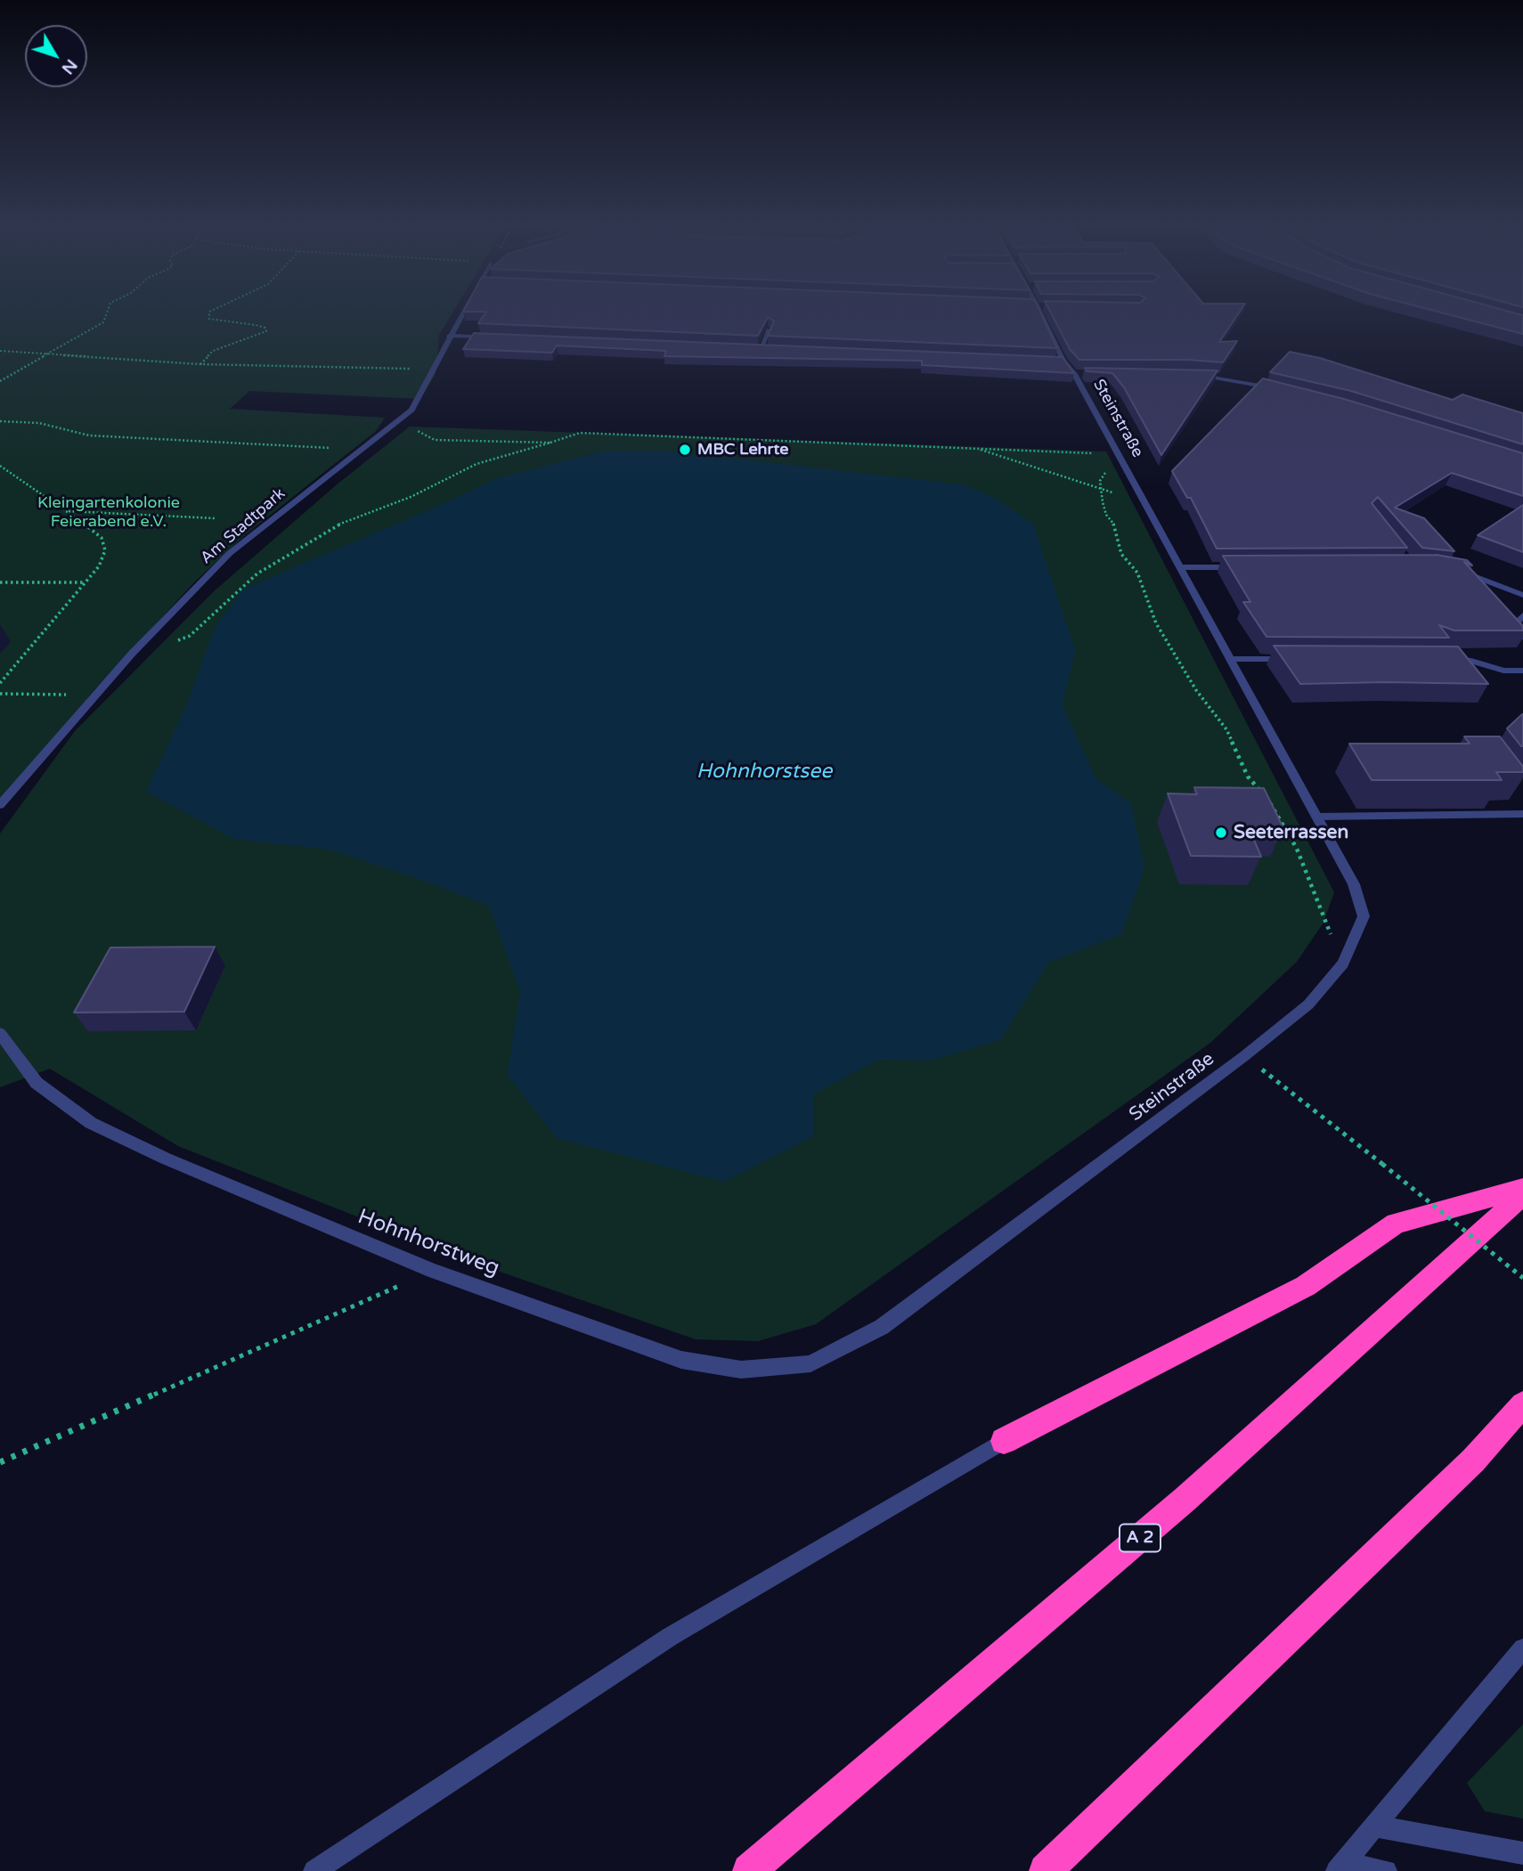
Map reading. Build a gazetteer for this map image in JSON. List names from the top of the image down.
{
  "streets": {
    "highway": ["A 2"],
    "street": ["Steinstraße", "Am Stadtpark", "Hohnhorstweg"]
  },
  "crossings": [
    ["Steinstraße", "Hohnhorstweg"]
  ],
  "water": ["Hohnhorstsee"],
  "parks": ["Kleingartenkolonie Feierabend e.V."],
  "places": ["MBC Lehrte", "Seeterrassen"],
  "north": "bottom right"
}
